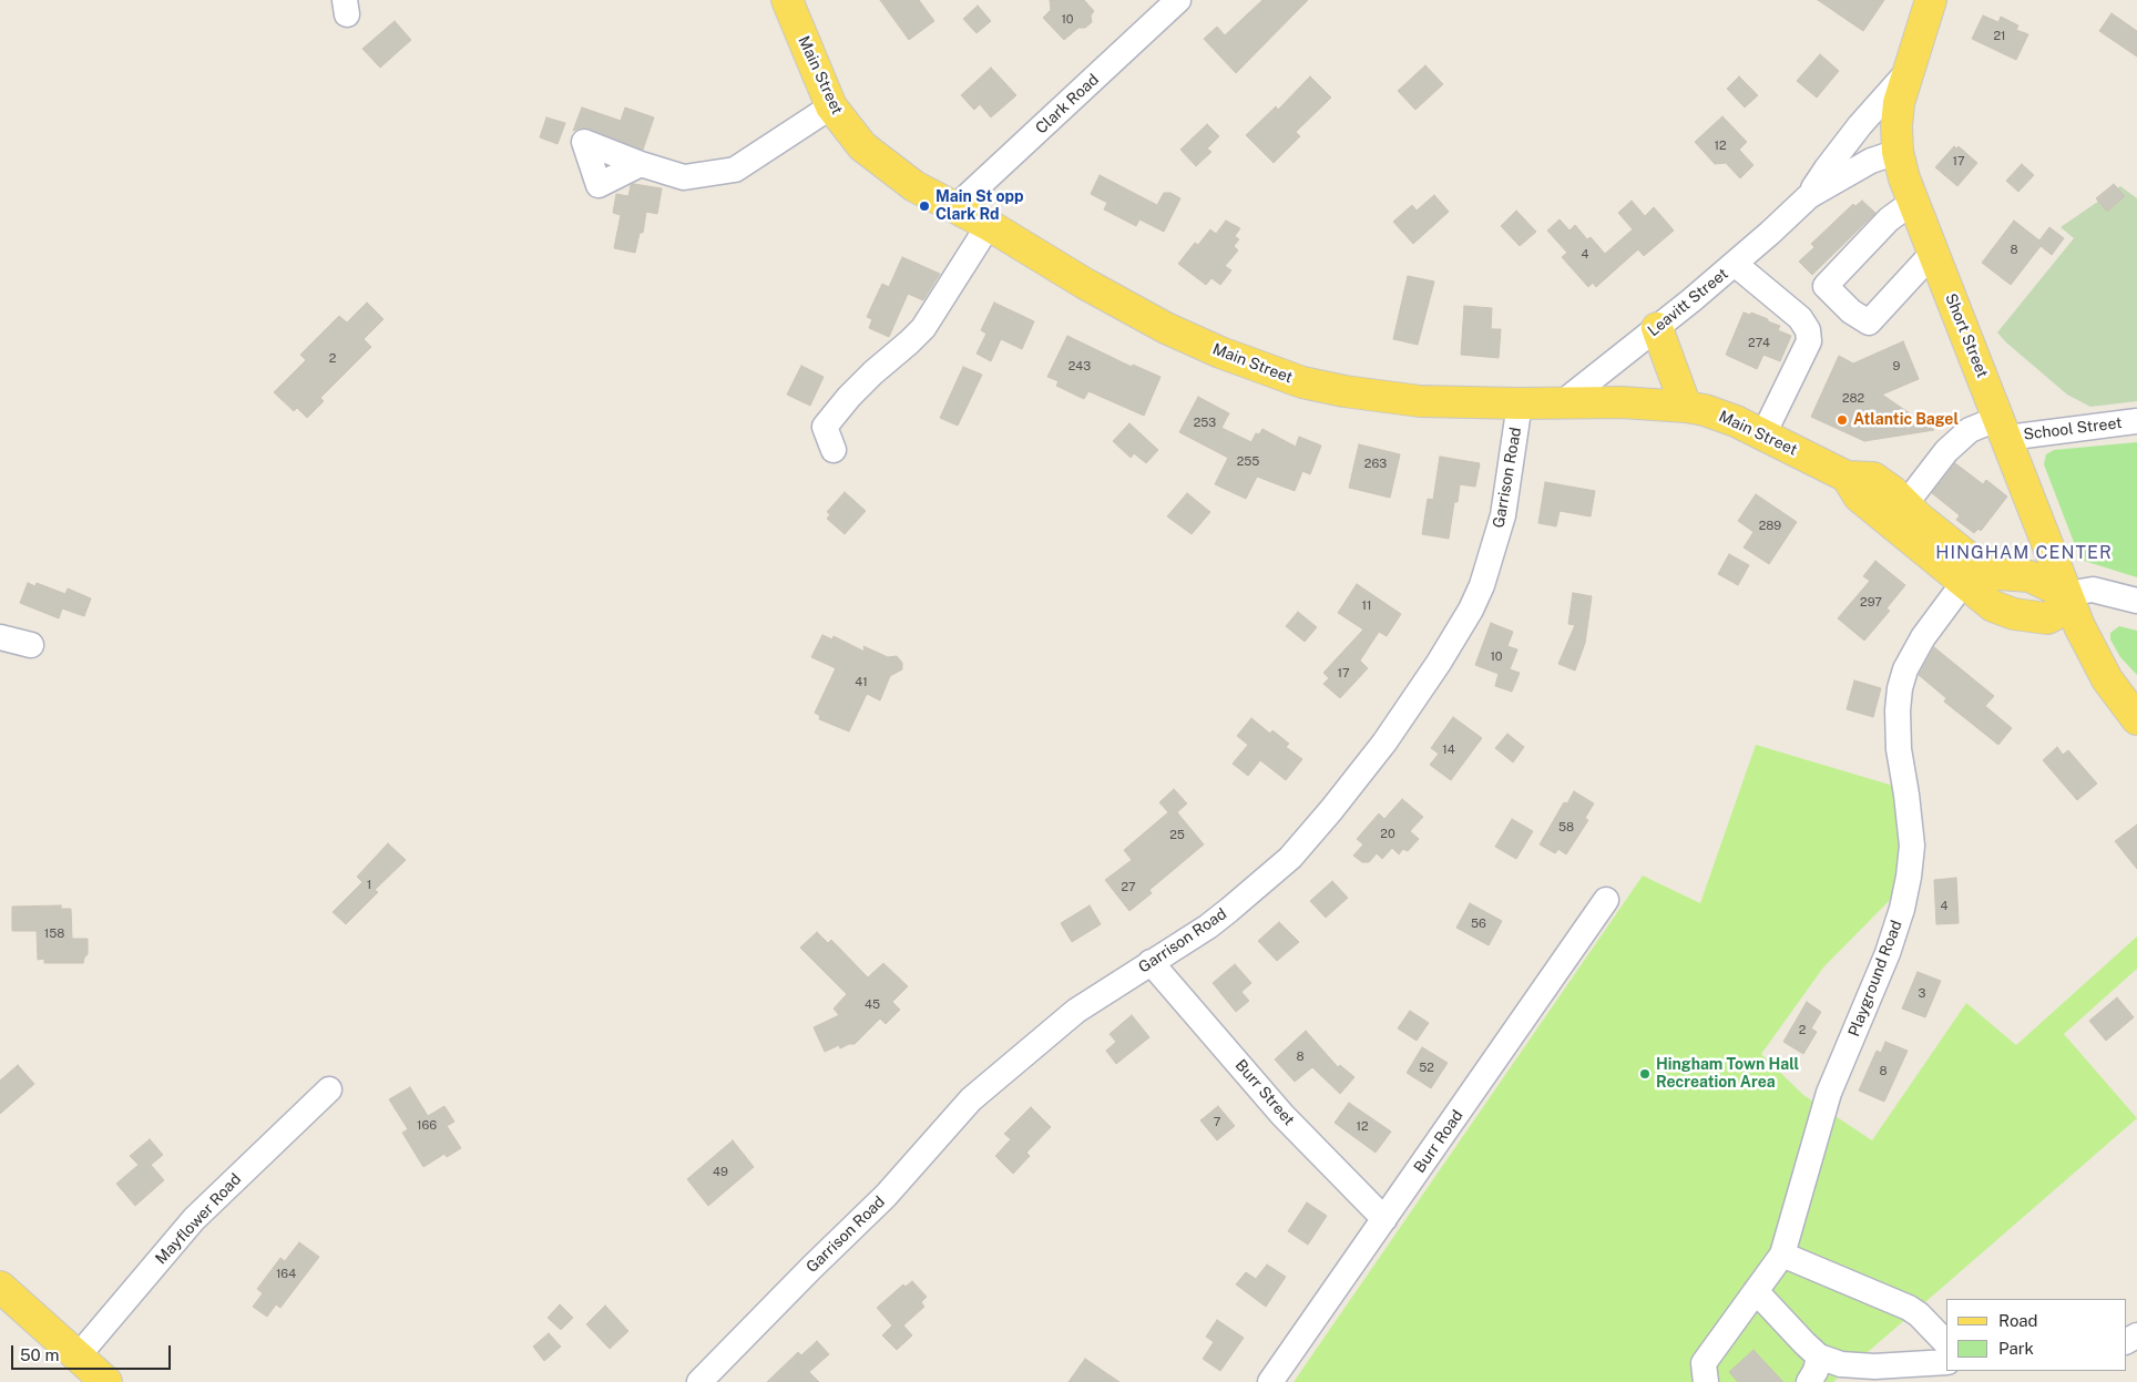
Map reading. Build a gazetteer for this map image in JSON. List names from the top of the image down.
{
  "streets": {
    "main road": ["Main Street", "Leavitt Street", "Short Street"],
    "street": [
      "Clark Road",
      "School Street",
      "Garrison Road",
      "Playground Road",
      "Burr Street",
      "Burr Road",
      "Mayflower Road"
    ]
  },
  "crossings": [
    ["Main Street", "Clark Road"],
    ["Main Street", "Leavitt Street"],
    ["Main Street", "Short Street"],
    ["Main Street", "School Street"],
    ["Main Street", "Garrison Road"],
    ["Main Street", "Playground Road"],
    ["Leavitt Street", "Short Street"],
    ["Short Street", "School Street"],
    ["Garrison Road", "Burr Street"],
    ["Burr Street", "Burr Road"]
  ],
  "districts": ["HINGHAM CENTER"],
  "places": ["Main St opp Clark Rd", "Atlantic Bagel", "Hingham Town Hall Recreation Area"],
  "house_numbers": [
    "10",
    "21",
    "12",
    "17",
    "8",
    "4",
    "274",
    "2",
    "243",
    "9",
    "282",
    "253",
    "255",
    "263",
    "289",
    "297",
    "11",
    "10",
    "17",
    "41",
    "14",
    "58",
    "20",
    "25",
    "1",
    "27",
    "4",
    "56",
    "158",
    "3",
    "45",
    "2",
    "8",
    "52",
    "8",
    "7",
    "166",
    "12",
    "49",
    "164"
  ],
  "legend": ["Road", "Park"],
  "scale_bar": "50 m"
}
